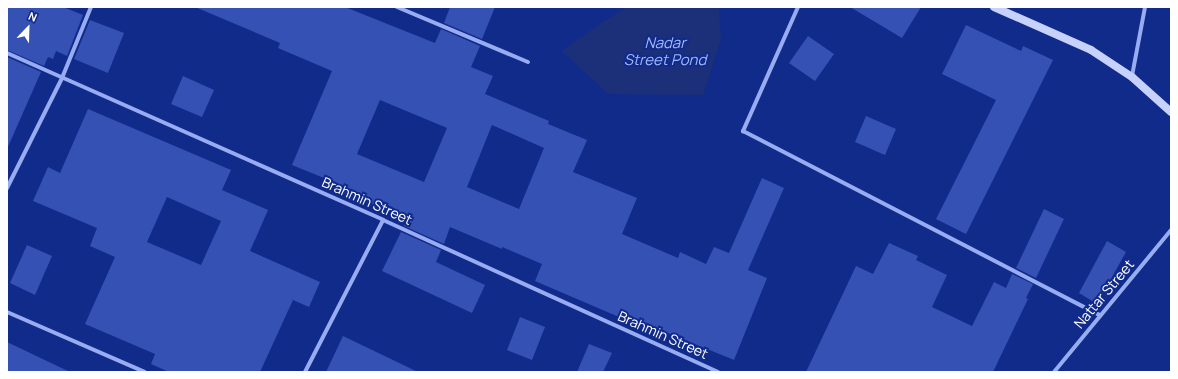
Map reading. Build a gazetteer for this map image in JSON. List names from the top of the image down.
{
  "streets": {
    "street": ["Brahmin Street", "Nattar Street"]
  },
  "water": ["Nadar Street Pond"],
  "north": "top right"
}
